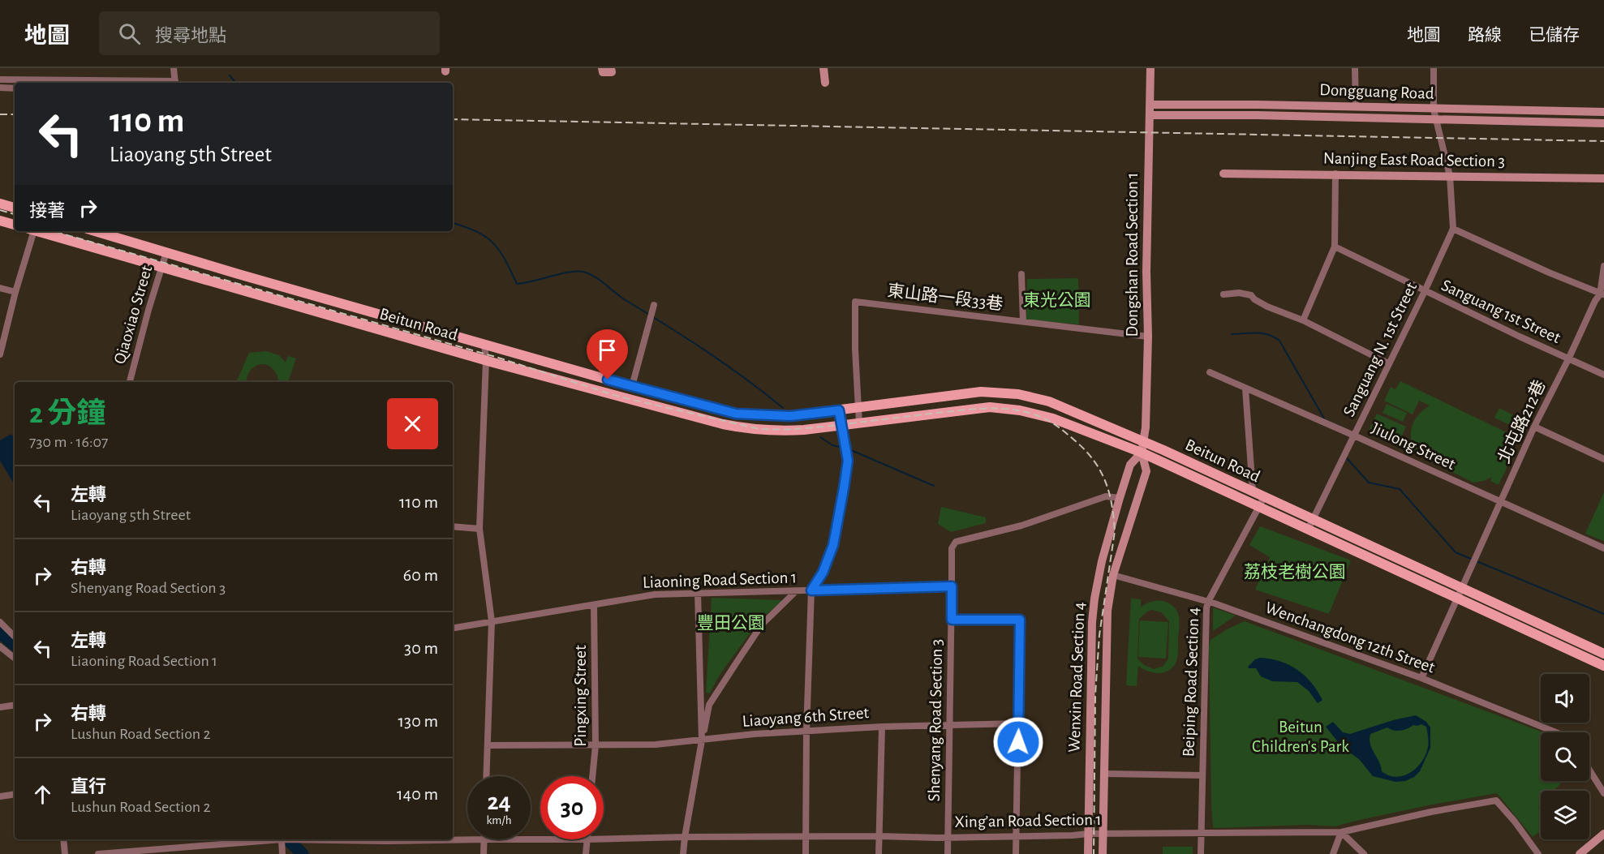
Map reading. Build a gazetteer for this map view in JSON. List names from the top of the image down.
{
  "streets": {
    "main road": ["Beitun Road"],
    "street": [
      "Dongguang Road",
      "Nanjing East Road Section 3",
      "Dongshan Road Section 1",
      "東山路一段33巷",
      "Sanguang 1st Street",
      "Qiaoxiao Street",
      "Sanguang N. 1st Street",
      "北屯路212巷",
      "Jiulong Street",
      "Liaoning Road Section 1",
      "Wenchangdong 12th Street",
      "Wenxin Road Section 4",
      "Beiping Road Section 4",
      "Pingxing Street",
      "Liaoyang 6th Street",
      "Shenyang Road Section 3",
      "Xing’an Road Section 1"
    ]
  },
  "crossings": [
    ["Dongguang Road", "Dongshan Road Section 1"],
    ["Dongguang Road", "Sanguang N. 1st Street"],
    ["Nanjing East Road Section 3", "Sanguang N. 1st Street"],
    ["Dongshan Road Section 1", "東山路一段33巷"],
    ["Dongshan Road Section 1", "Beitun Road"],
    ["Dongshan Road Section 1", "Wenxin Road Section 4"],
    ["東山路一段33巷", "Beitun Road"],
    ["Sanguang 1st Street", "Sanguang N. 1st Street"],
    ["Sanguang 1st Street", "北屯路212巷"],
    ["Qiaoxiao Street", "Beitun Road"],
    ["Beitun Road", "Sanguang N. 1st Street"],
    ["Beitun Road", "北屯路212巷"],
    ["Beitun Road", "Wenxin Road Section 4"],
    ["Beitun Road", "Beiping Road Section 4"],
    ["Sanguang N. 1st Street", "Jiulong Street"],
    ["北屯路212巷", "Jiulong Street"],
    ["北屯路212巷", "Wenchangdong 12th Street"],
    ["Liaoning Road Section 1", "Pingxing Street"],
    ["Liaoning Road Section 1", "Shenyang Road Section 3"],
    ["Wenchangdong 12th Street", "Wenxin Road Section 4"],
    ["Wenchangdong 12th Street", "Beiping Road Section 4"],
    ["Wenxin Road Section 4", "Xing’an Road Section 1"],
    ["Beiping Road Section 4", "Xing’an Road Section 1"],
    ["Pingxing Street", "Liaoyang 6th Street"],
    ["Liaoyang 6th Street", "Shenyang Road Section 3"],
    ["Shenyang Road Section 3", "Xing’an Road Section 1"]
  ],
  "parks": [
    "東光公園",
    "荔枝老樹公園",
    "豐田公園",
    "Beitun Children's Park"
  ],
  "page": {
    "header": "地圖",
    "search": "搜尋地點",
    "nav": ["地圖", "路線", "已儲存"],
    "turn": ["110 m", "Liaoyang 5th Street"],
    "then": "接著",
    "heading": ["2 分鐘", "730 m · 16:07"],
    "list": [
      {
        "name": "左轉",
        "note": "Liaoyang 5th Street",
        "value": "110 m"
      },
      {
        "name": "右轉",
        "note": "Shenyang Road Section 3",
        "value": "60 m"
      },
      {
        "name": "左轉",
        "note": "Liaoning Road Section 1",
        "value": "30 m"
      },
      {
        "name": "右轉",
        "note": "Lushun Road Section 2",
        "value": "130 m"
      },
      {
        "name": "直行",
        "note": "Lushun Road Section 2",
        "value": "140 m"
      }
    ],
    "speed": "24 km/h",
    "limit": "30"
  }
}
